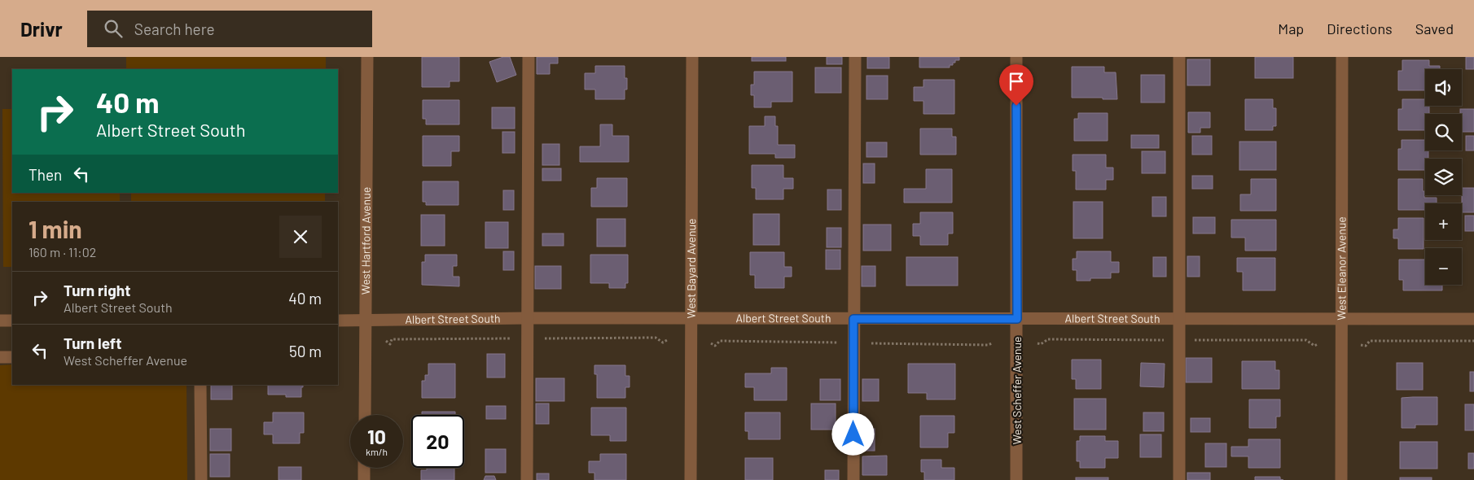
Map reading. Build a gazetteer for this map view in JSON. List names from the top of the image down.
{
  "streets": {
    "street": [
      "West Hartford Avenue",
      "West Bayard Avenue",
      "West Eleanor Avenue",
      "Albert Street South",
      "West Scheffer Avenue"
    ]
  },
  "crossings": [
    ["West Hartford Avenue", "Albert Street South"],
    ["West Bayard Avenue", "Albert Street South"],
    ["West Eleanor Avenue", "Albert Street South"],
    ["Albert Street South", "West Scheffer Avenue"]
  ],
  "page": {
    "header": "Drivr",
    "search": "Search here",
    "nav": ["Map", "Directions", "Saved"],
    "map_buttons": ["+", "−"],
    "turn": ["40 m", "Albert Street South"],
    "then": "Then",
    "heading": ["1 min", "160 m · 11:02"],
    "list": [
      {
        "name": "Turn right",
        "note": "Albert Street South",
        "value": "40 m"
      },
      {
        "name": "Turn left",
        "note": "West Scheffer Avenue",
        "value": "50 m"
      }
    ],
    "speed": "10 km/h",
    "limit": "20"
  }
}
